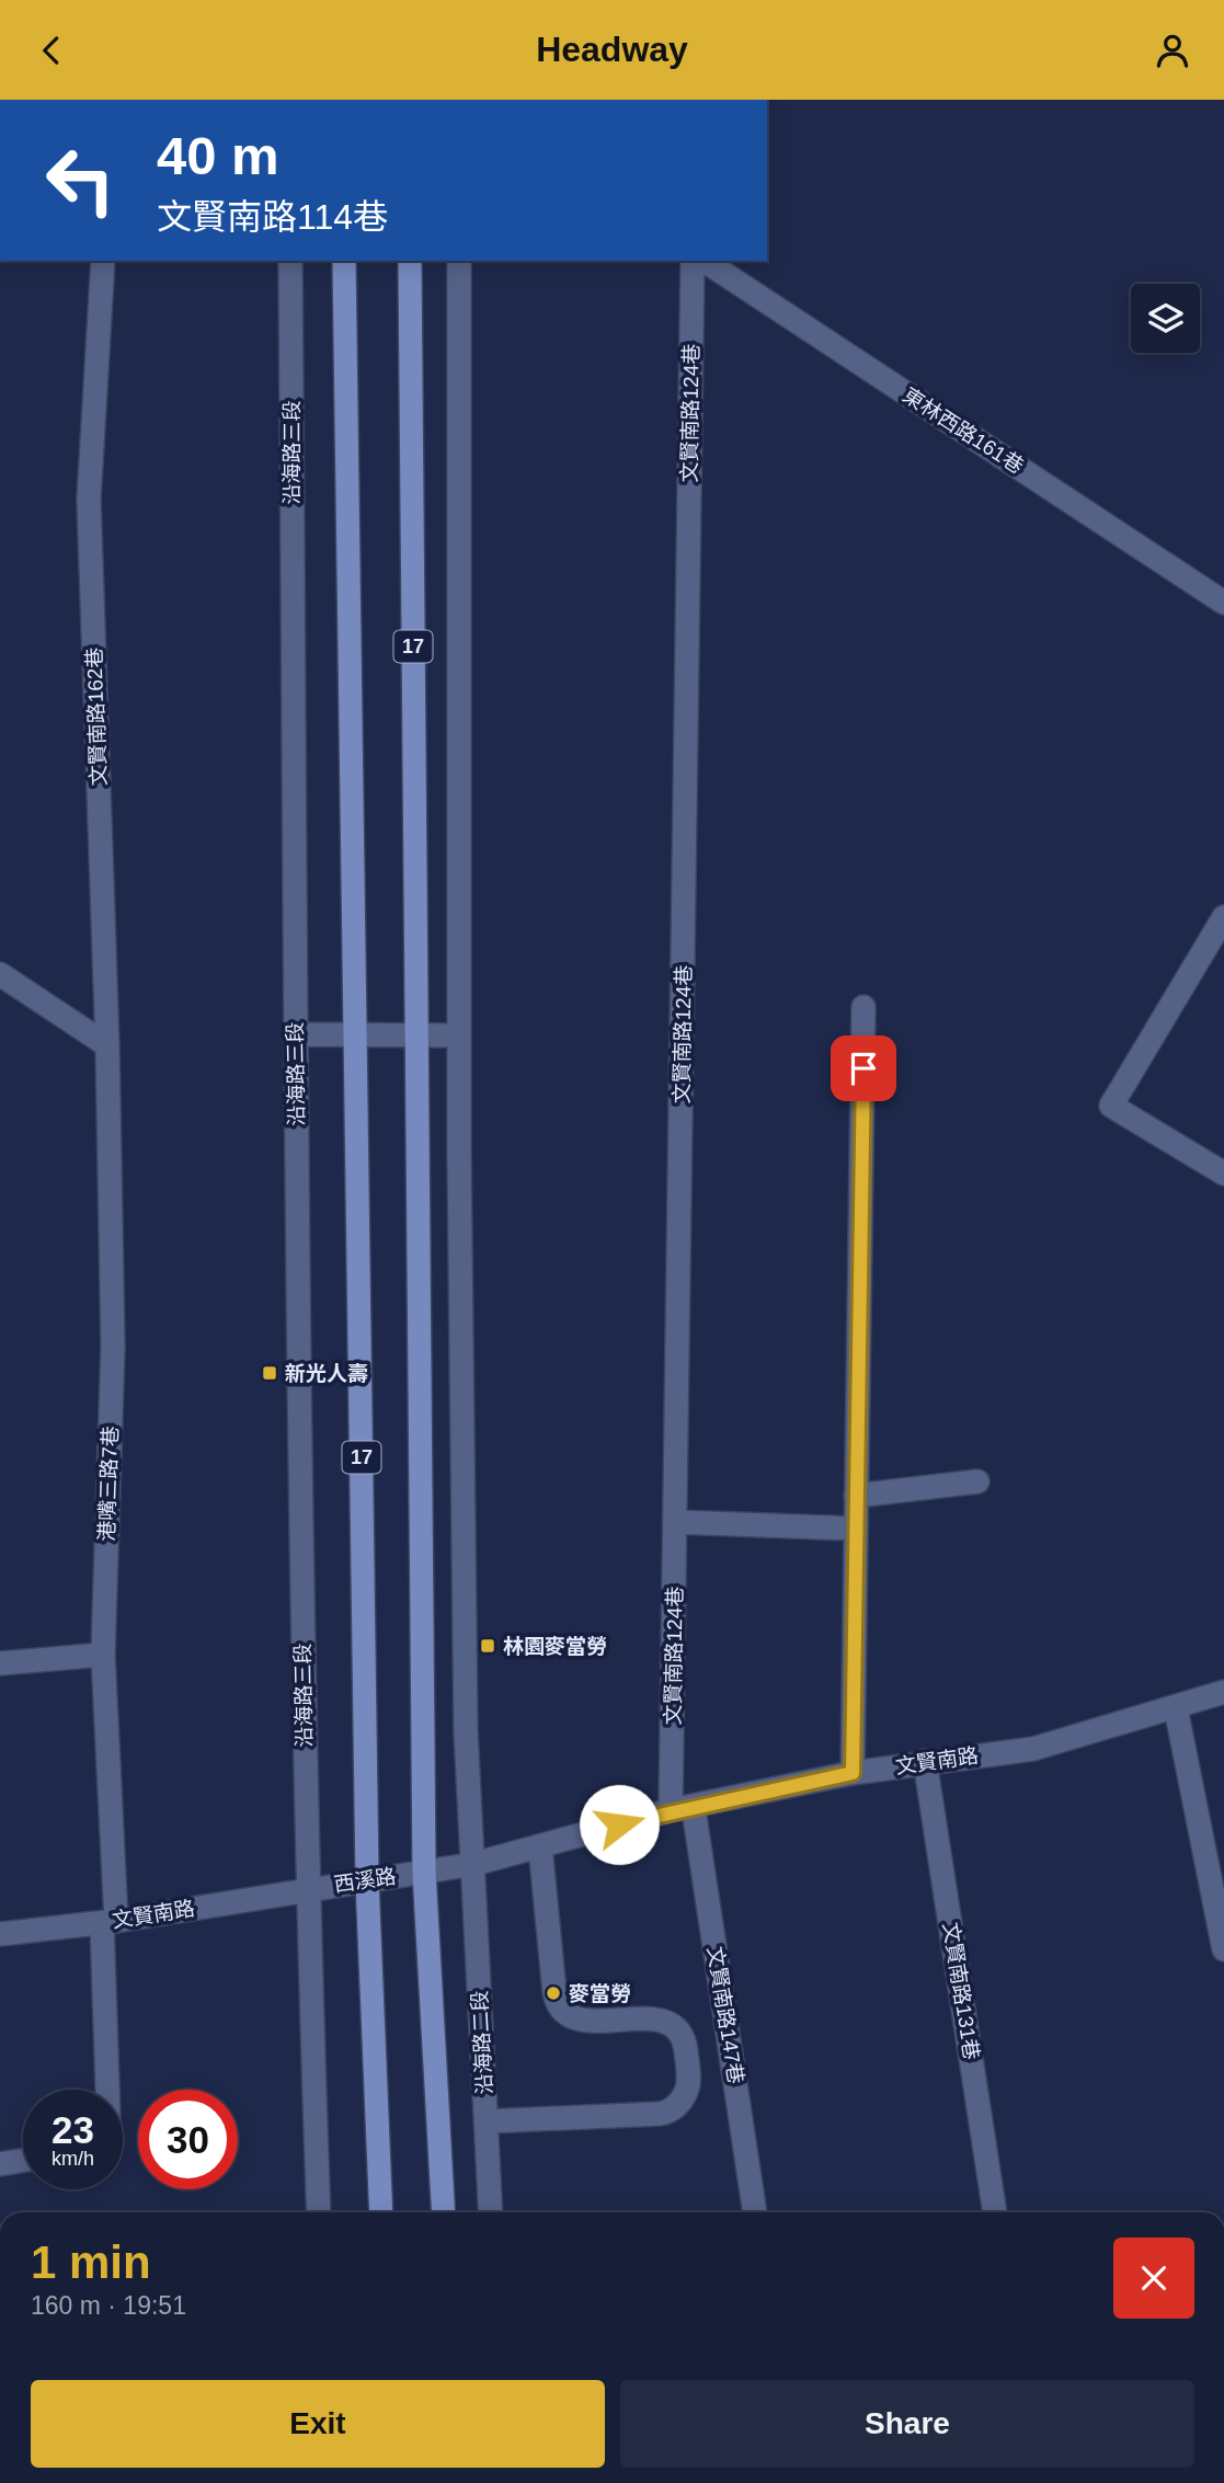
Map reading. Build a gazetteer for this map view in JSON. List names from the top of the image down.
{
  "streets": {
    "main road": ["17"],
    "street": [
      "文賢南路124巷",
      "東林西路161巷",
      "沿海路三段",
      "文賢南路162巷",
      "港嘴三路7巷",
      "文賢南路",
      "西溪路",
      "文賢南路131巷",
      "文賢南路147巷",
      "沿海路二段"
    ]
  },
  "crossings": [
    ["文賢南路124巷", "文賢南路"],
    ["文賢南路124巷", "文賢南路147巷"],
    ["沿海路三段", "文賢南路"],
    ["沿海路三段", "西溪路"],
    ["17", "文賢南路"],
    ["17", "西溪路"],
    ["文賢南路162巷", "港嘴三路7巷"],
    ["港嘴三路7巷", "文賢南路"],
    ["文賢南路", "西溪路"],
    ["文賢南路", "文賢南路131巷"],
    ["文賢南路", "文賢南路147巷"],
    ["文賢南路", "沿海路二段"]
  ],
  "places": {
    "transit": ["新光人壽", "林園麥當勞"],
    "other": ["麥當勞"]
  },
  "page": {
    "header": "Headway",
    "turn": ["40 m", "文賢南路114巷"],
    "speed": "23 km/h",
    "limit": "30",
    "heading": ["1 min", "160 m · 19:51"],
    "buttons": ["Exit", "Share"]
  }
}
